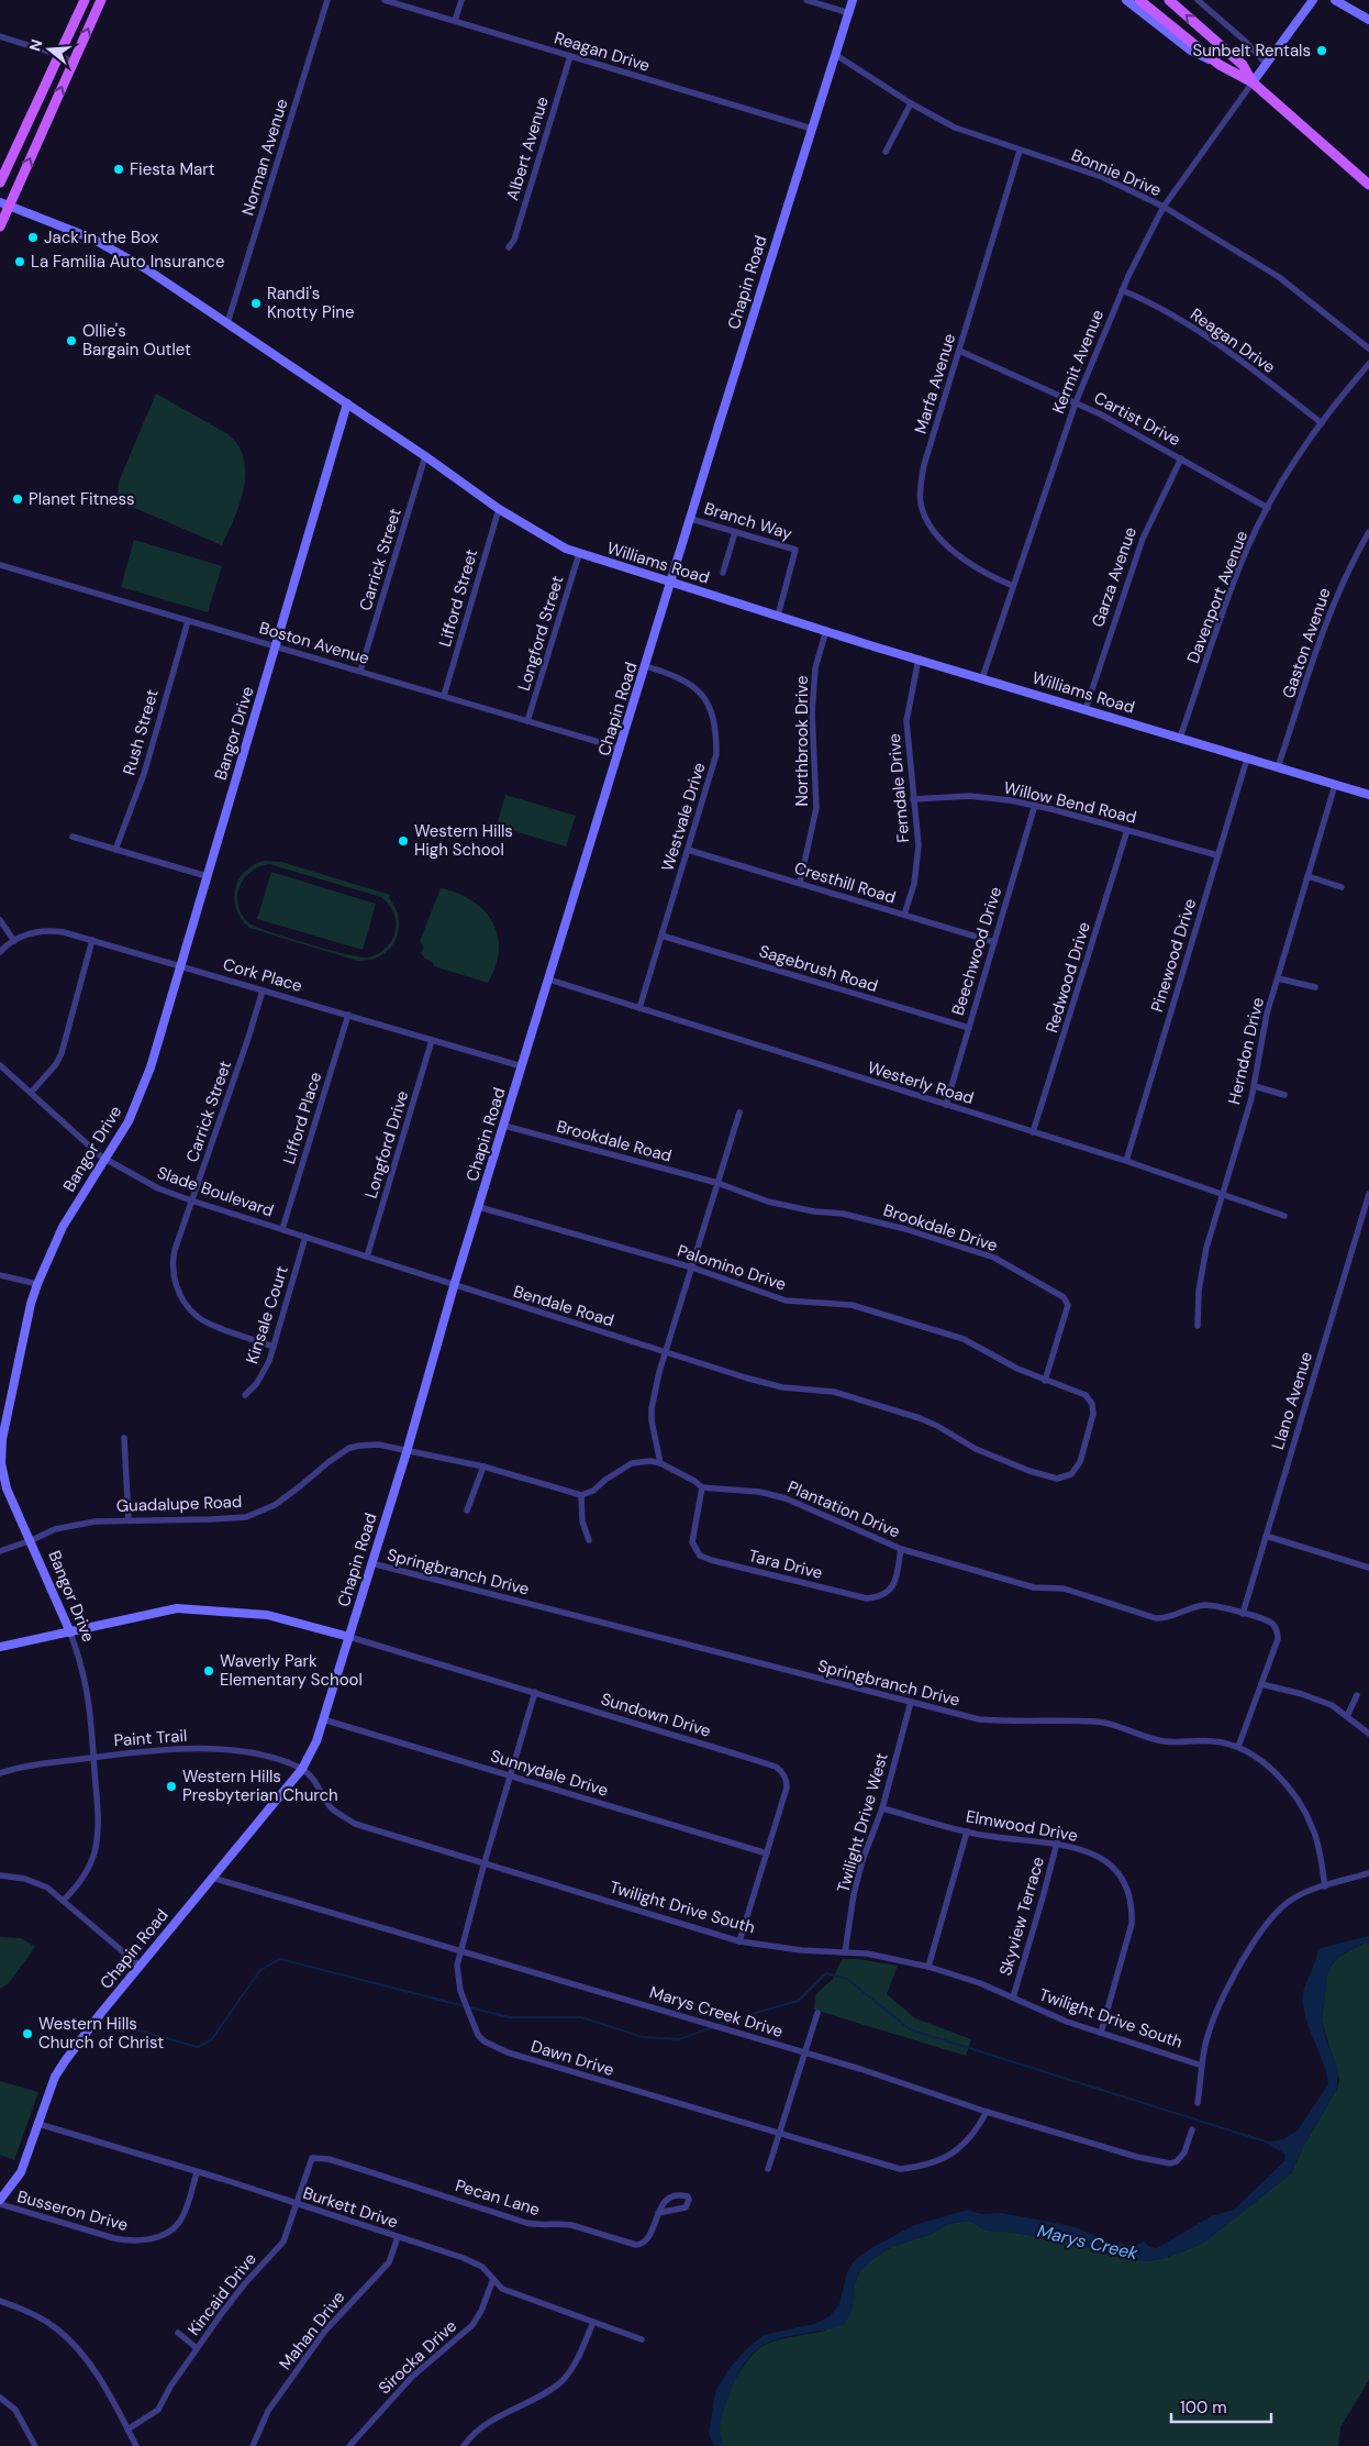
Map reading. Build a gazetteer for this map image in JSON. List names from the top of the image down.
{
  "streets": {
    "street": [
      "Reagan Drive",
      "Albert Avenue",
      "Norman Avenue",
      "Bonnie Drive",
      "Chapin Road",
      "Kermit Avenue",
      "Marfa Avenue",
      "Cartist Drive",
      "Branch Way",
      "Carrick Street",
      "Williams Road",
      "Garza Avenue",
      "Davenport Avenue",
      "Lifford Street",
      "Longford Street",
      "Boston Avenue",
      "Gaston Avenue",
      "Rush Street",
      "Bangor Drive",
      "Northbrook Drive",
      "Ferndale Drive",
      "Willow Bend Road",
      "Westvale Drive",
      "Cresthill Road",
      "Beechwood Drive",
      "Pinewood Drive",
      "Sagebrush Road",
      "Cork Place",
      "Redwood Drive",
      "Herndon Drive",
      "Westerly Road",
      "Lifford Place",
      "Brookdale Road",
      "Longford Drive",
      "Slade Boulevard",
      "Brookdale Drive",
      "Palomino Drive",
      "Bendale Road",
      "Kinsale Court",
      "Llano Avenue",
      "Guadalupe Road",
      "Plantation Drive",
      "Tara Drive",
      "Springbranch Drive",
      "Sundown Drive",
      "Paint Trail",
      "Sunnydale Drive",
      "Twilight Drive West",
      "Elmwood Drive",
      "Twilight Drive South",
      "Skyview Terrace",
      "Marys Creek Drive",
      "Dawn Drive",
      "Pecan Lane",
      "Burkett Drive",
      "Busseron Drive",
      "Kincaid Drive",
      "Mahan Drive",
      "Sirocka Drive"
    ]
  },
  "crossings": [
    ["Reagan Drive", "Albert Avenue"],
    ["Reagan Drive", "Chapin Road"],
    ["Reagan Drive", "Kermit Avenue"],
    ["Reagan Drive", "Davenport Avenue"],
    ["Norman Avenue", "Williams Road"],
    ["Bonnie Drive", "Chapin Road"],
    ["Bonnie Drive", "Kermit Avenue"],
    ["Bonnie Drive", "Marfa Avenue"],
    ["Chapin Road", "Branch Way"],
    ["Chapin Road", "Williams Road"],
    ["Chapin Road", "Boston Avenue"],
    ["Chapin Road", "Westvale Drive"],
    ["Chapin Road", "Cork Place"],
    ["Chapin Road", "Westerly Road"],
    ["Chapin Road", "Brookdale Road"],
    ["Chapin Road", "Slade Boulevard"],
    ["Chapin Road", "Palomino Drive"],
    ["Chapin Road", "Bendale Road"],
    ["Chapin Road", "Guadalupe Road"],
    ["Chapin Road", "Springbranch Drive"],
    ["Chapin Road", "Sundown Drive"],
    ["Chapin Road", "Paint Trail"],
    ["Chapin Road", "Sunnydale Drive"],
    ["Chapin Road", "Twilight Drive South"],
    ["Chapin Road", "Marys Creek Drive"],
    ["Chapin Road", "Burkett Drive"],
    ["Kermit Avenue", "Marfa Avenue"],
    ["Kermit Avenue", "Cartist Drive"],
    ["Kermit Avenue", "Williams Road"],
    ["Marfa Avenue", "Cartist Drive"],
    ["Cartist Drive", "Garza Avenue"],
    ["Cartist Drive", "Davenport Avenue"],
    ["Branch Way", "Williams Road"],
    ["Carrick Street", "Williams Road"],
    ["Carrick Street", "Boston Avenue"],
    ["Carrick Street", "Cork Place"],
    ["Carrick Street", "Slade Boulevard"],
    ["Carrick Street", "Kinsale Court"],
    ["Williams Road", "Garza Avenue"],
    ["Williams Road", "Davenport Avenue"],
    ["Williams Road", "Lifford Street"],
    ["Williams Road", "Longford Street"],
    ["Williams Road", "Gaston Avenue"],
    ["Williams Road", "Bangor Drive"],
    ["Williams Road", "Northbrook Drive"],
    ["Williams Road", "Ferndale Drive"],
    ["Williams Road", "Pinewood Drive"],
    ["Williams Road", "Herndon Drive"],
    ["Lifford Street", "Boston Avenue"],
    ["Longford Street", "Boston Avenue"],
    ["Boston Avenue", "Rush Street"],
    ["Boston Avenue", "Bangor Drive"],
    ["Bangor Drive", "Cork Place"],
    ["Bangor Drive", "Slade Boulevard"],
    ["Bangor Drive", "Guadalupe Road"],
    ["Bangor Drive", "Paint Trail"],
    ["Northbrook Drive", "Cresthill Road"],
    ["Ferndale Drive", "Willow Bend Road"],
    ["Ferndale Drive", "Cresthill Road"],
    ["Willow Bend Road", "Beechwood Drive"],
    ["Willow Bend Road", "Pinewood Drive"],
    ["Willow Bend Road", "Redwood Drive"],
    ["Westvale Drive", "Cresthill Road"],
    ["Westvale Drive", "Sagebrush Road"],
    ["Westvale Drive", "Westerly Road"],
    ["Cresthill Road", "Beechwood Drive"],
    ["Beechwood Drive", "Sagebrush Road"],
    ["Beechwood Drive", "Westerly Road"],
    ["Pinewood Drive", "Westerly Road"],
    ["Cork Place", "Lifford Place"],
    ["Cork Place", "Longford Drive"],
    ["Redwood Drive", "Westerly Road"],
    ["Herndon Drive", "Westerly Road"],
    ["Lifford Place", "Slade Boulevard"],
    ["Brookdale Road", "Brookdale Drive"],
    ["Longford Drive", "Slade Boulevard"],
    ["Slade Boulevard", "Bendale Road"],
    ["Slade Boulevard", "Kinsale Court"],
    ["Brookdale Drive", "Palomino Drive"],
    ["Palomino Drive", "Bendale Road"],
    ["Llano Avenue", "Plantation Drive"],
    ["Plantation Drive", "Tara Drive"],
    ["Springbranch Drive", "Twilight Drive West"],
    ["Sundown Drive", "Sunnydale Drive"],
    ["Sundown Drive", "Twilight Drive South"],
    ["Sundown Drive", "Dawn Drive"],
    ["Paint Trail", "Twilight Drive South"],
    ["Sunnydale Drive", "Dawn Drive"],
    ["Twilight Drive West", "Elmwood Drive"],
    ["Twilight Drive West", "Twilight Drive South"],
    ["Elmwood Drive", "Twilight Drive South"],
    ["Elmwood Drive", "Skyview Terrace"],
    ["Twilight Drive South", "Skyview Terrace"],
    ["Twilight Drive South", "Dawn Drive"],
    ["Marys Creek Drive", "Dawn Drive"],
    ["Pecan Lane", "Kincaid Drive"],
    ["Burkett Drive", "Busseron Drive"],
    ["Burkett Drive", "Kincaid Drive"],
    ["Burkett Drive", "Mahan Drive"],
    ["Burkett Drive", "Sirocka Drive"]
  ],
  "water": ["Marys Creek"],
  "places": [
    "Sunbelt Rentals",
    "Fiesta Mart",
    "Jack in the Box",
    "La Familia Auto Insurance",
    "Randi's Knotty Pine",
    "Ollie's Bargain Outlet",
    "Planet Fitness",
    "Western Hills High School",
    "Waverly Park Elementary School",
    "Western Hills Presbyterian Church",
    "Western Hills Church of Christ"
  ],
  "scale_bar": "100 m",
  "north": "left"
}
